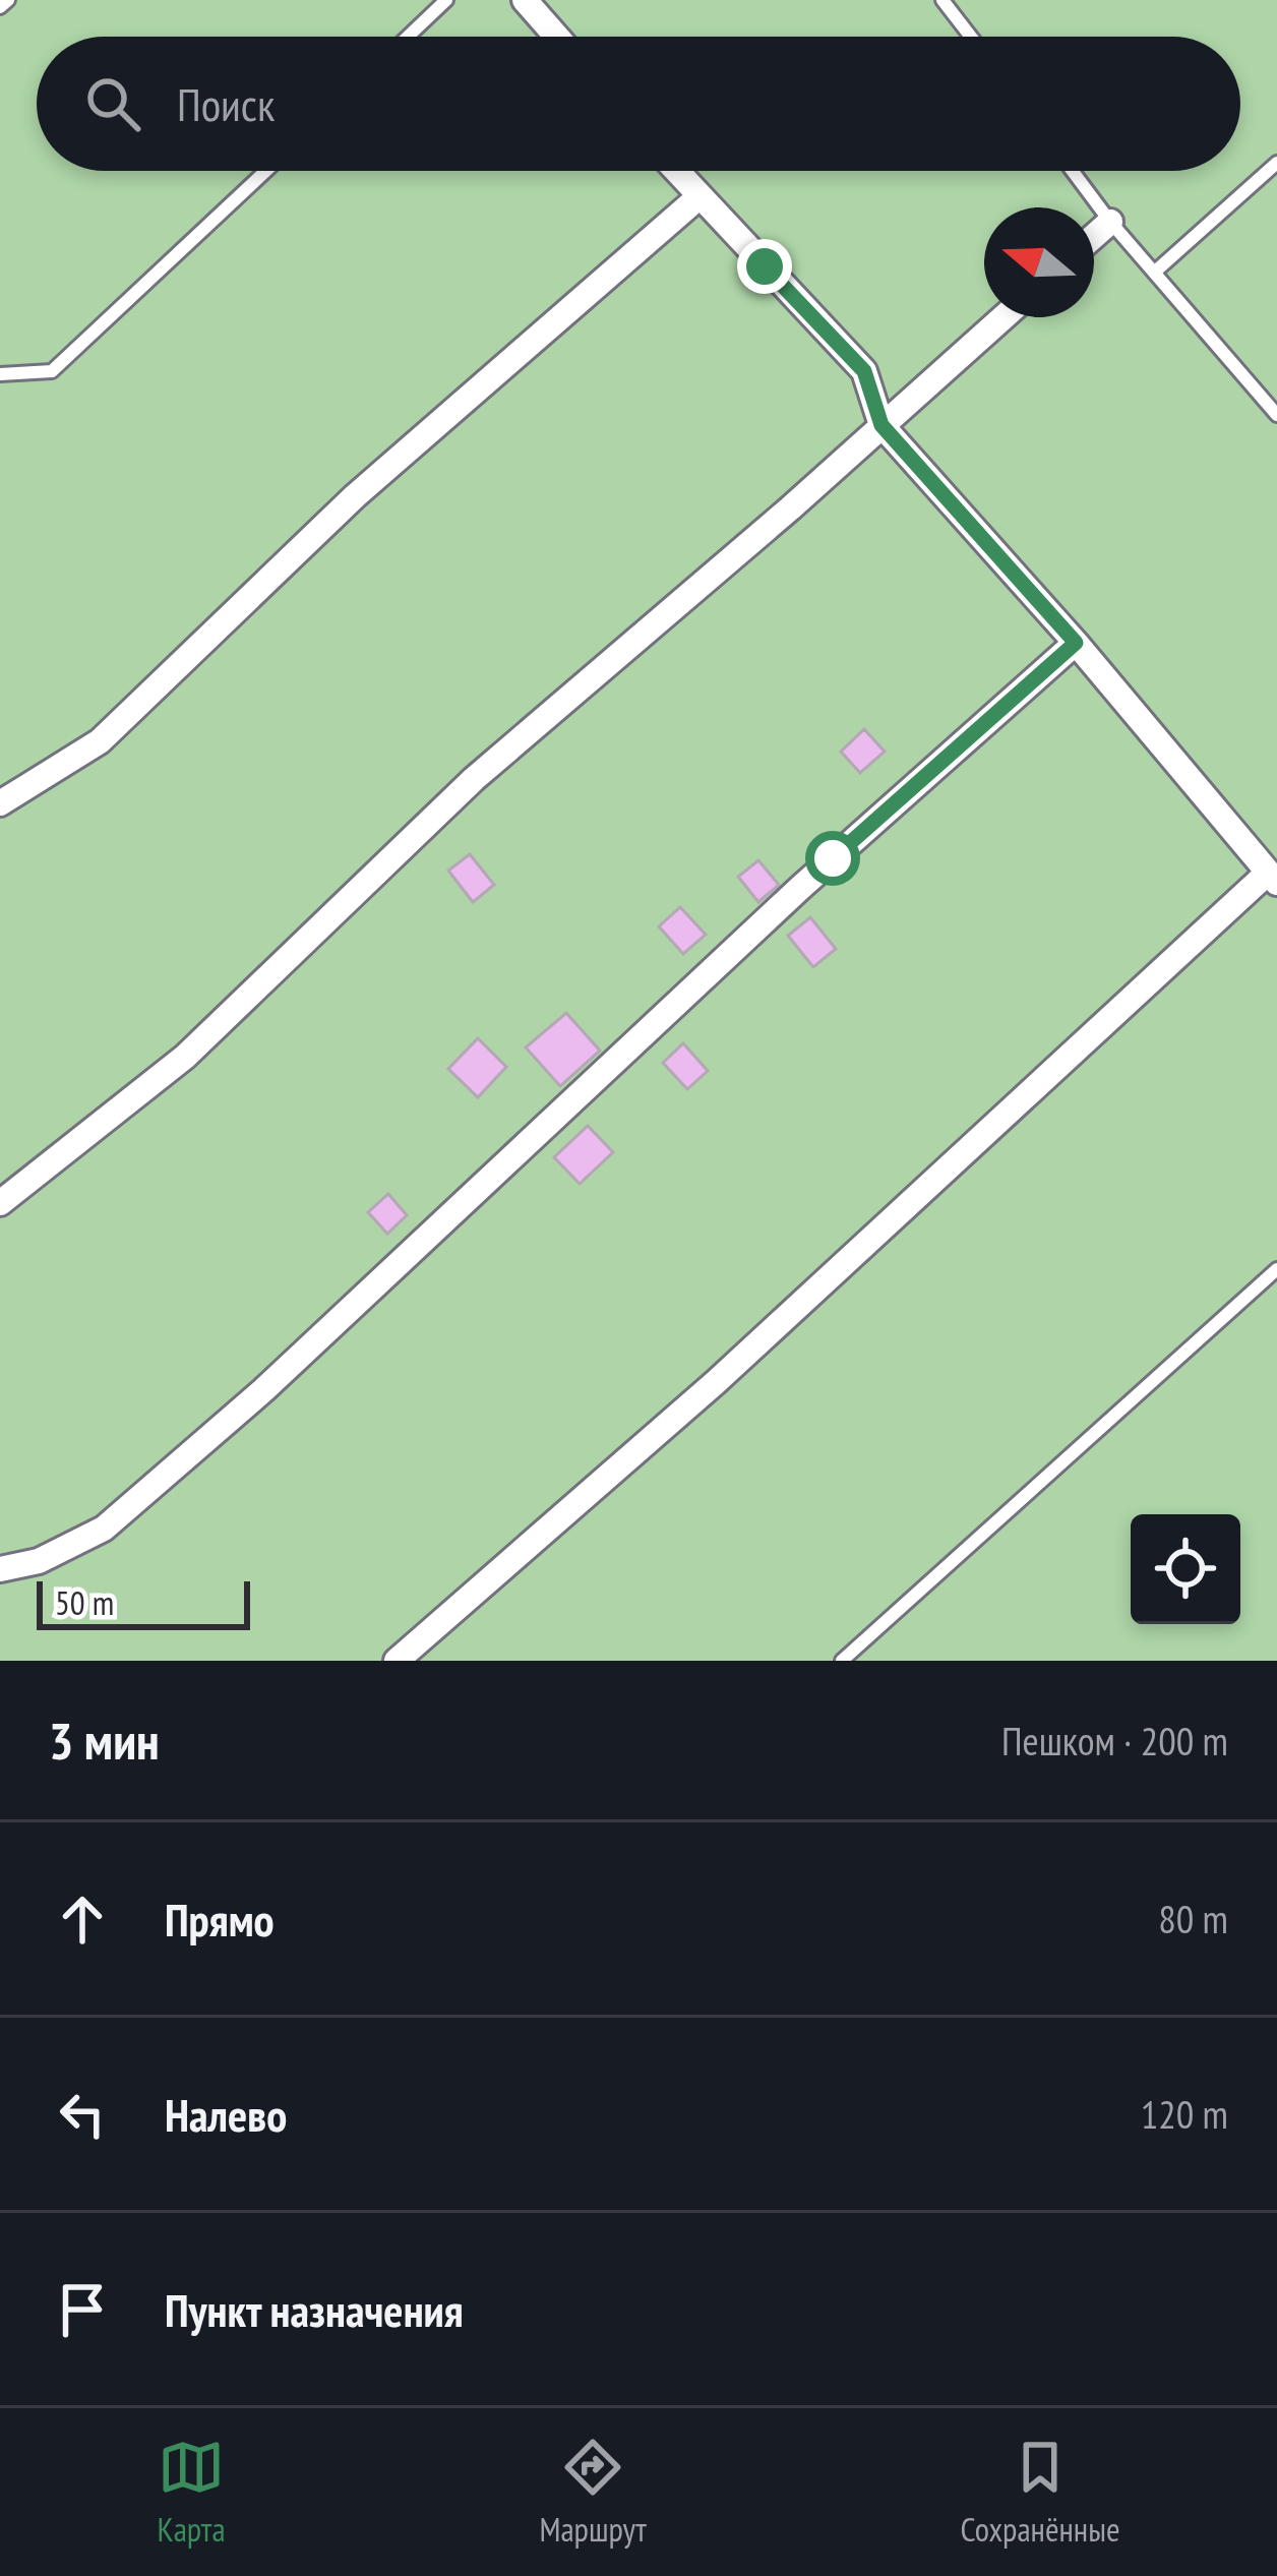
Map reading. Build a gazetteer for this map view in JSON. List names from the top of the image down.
{
  "scale_bar": "50 m",
  "north": "left",
  "page": {
    "search": "Поиск",
    "scale": "50 m",
    "heading": ["3 мин", "Пешком · 200 m"],
    "list": [
      ["Прямо", "80 m"],
      ["Налево", "120 m"],
      "Пункт назначения"
    ],
    "nav": ["Карта", "Маршрут", "Сохранённые"]
  }
}
